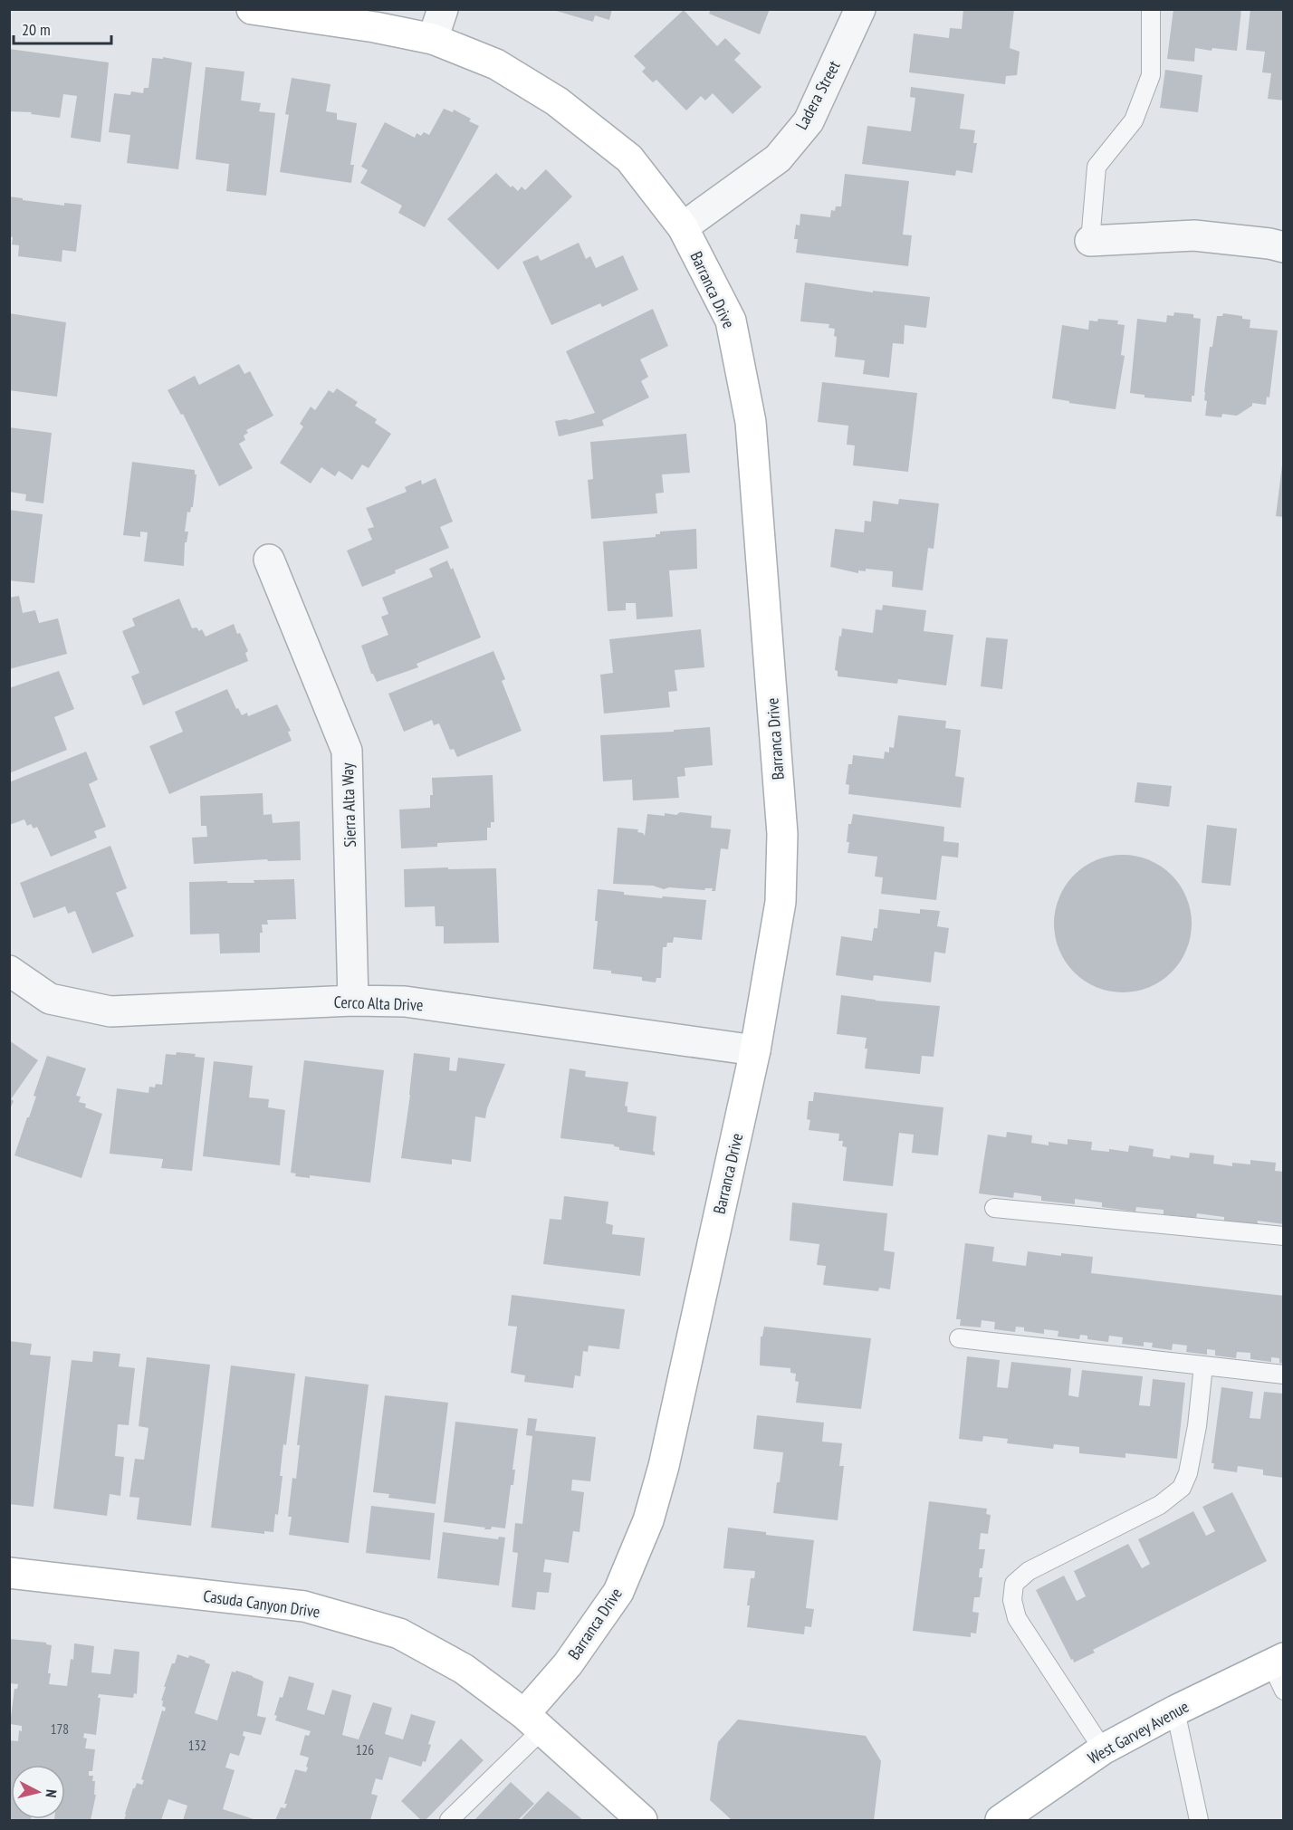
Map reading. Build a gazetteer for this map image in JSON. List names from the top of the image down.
{
  "streets": {
    "street": [
      "Ladera Street",
      "Barranca Drive",
      "Sierra Alta Way",
      "Cerco Alta Drive",
      "Casuda Canyon Drive",
      "West Garvey Avenue"
    ]
  },
  "crossings": [
    ["Ladera Street", "Barranca Drive"],
    ["Barranca Drive", "Cerco Alta Drive"],
    ["Barranca Drive", "Casuda Canyon Drive"],
    ["Sierra Alta Way", "Cerco Alta Drive"]
  ],
  "house_numbers": ["178", "132", "126"],
  "scale_bar": "20 m",
  "north": "right"
}
